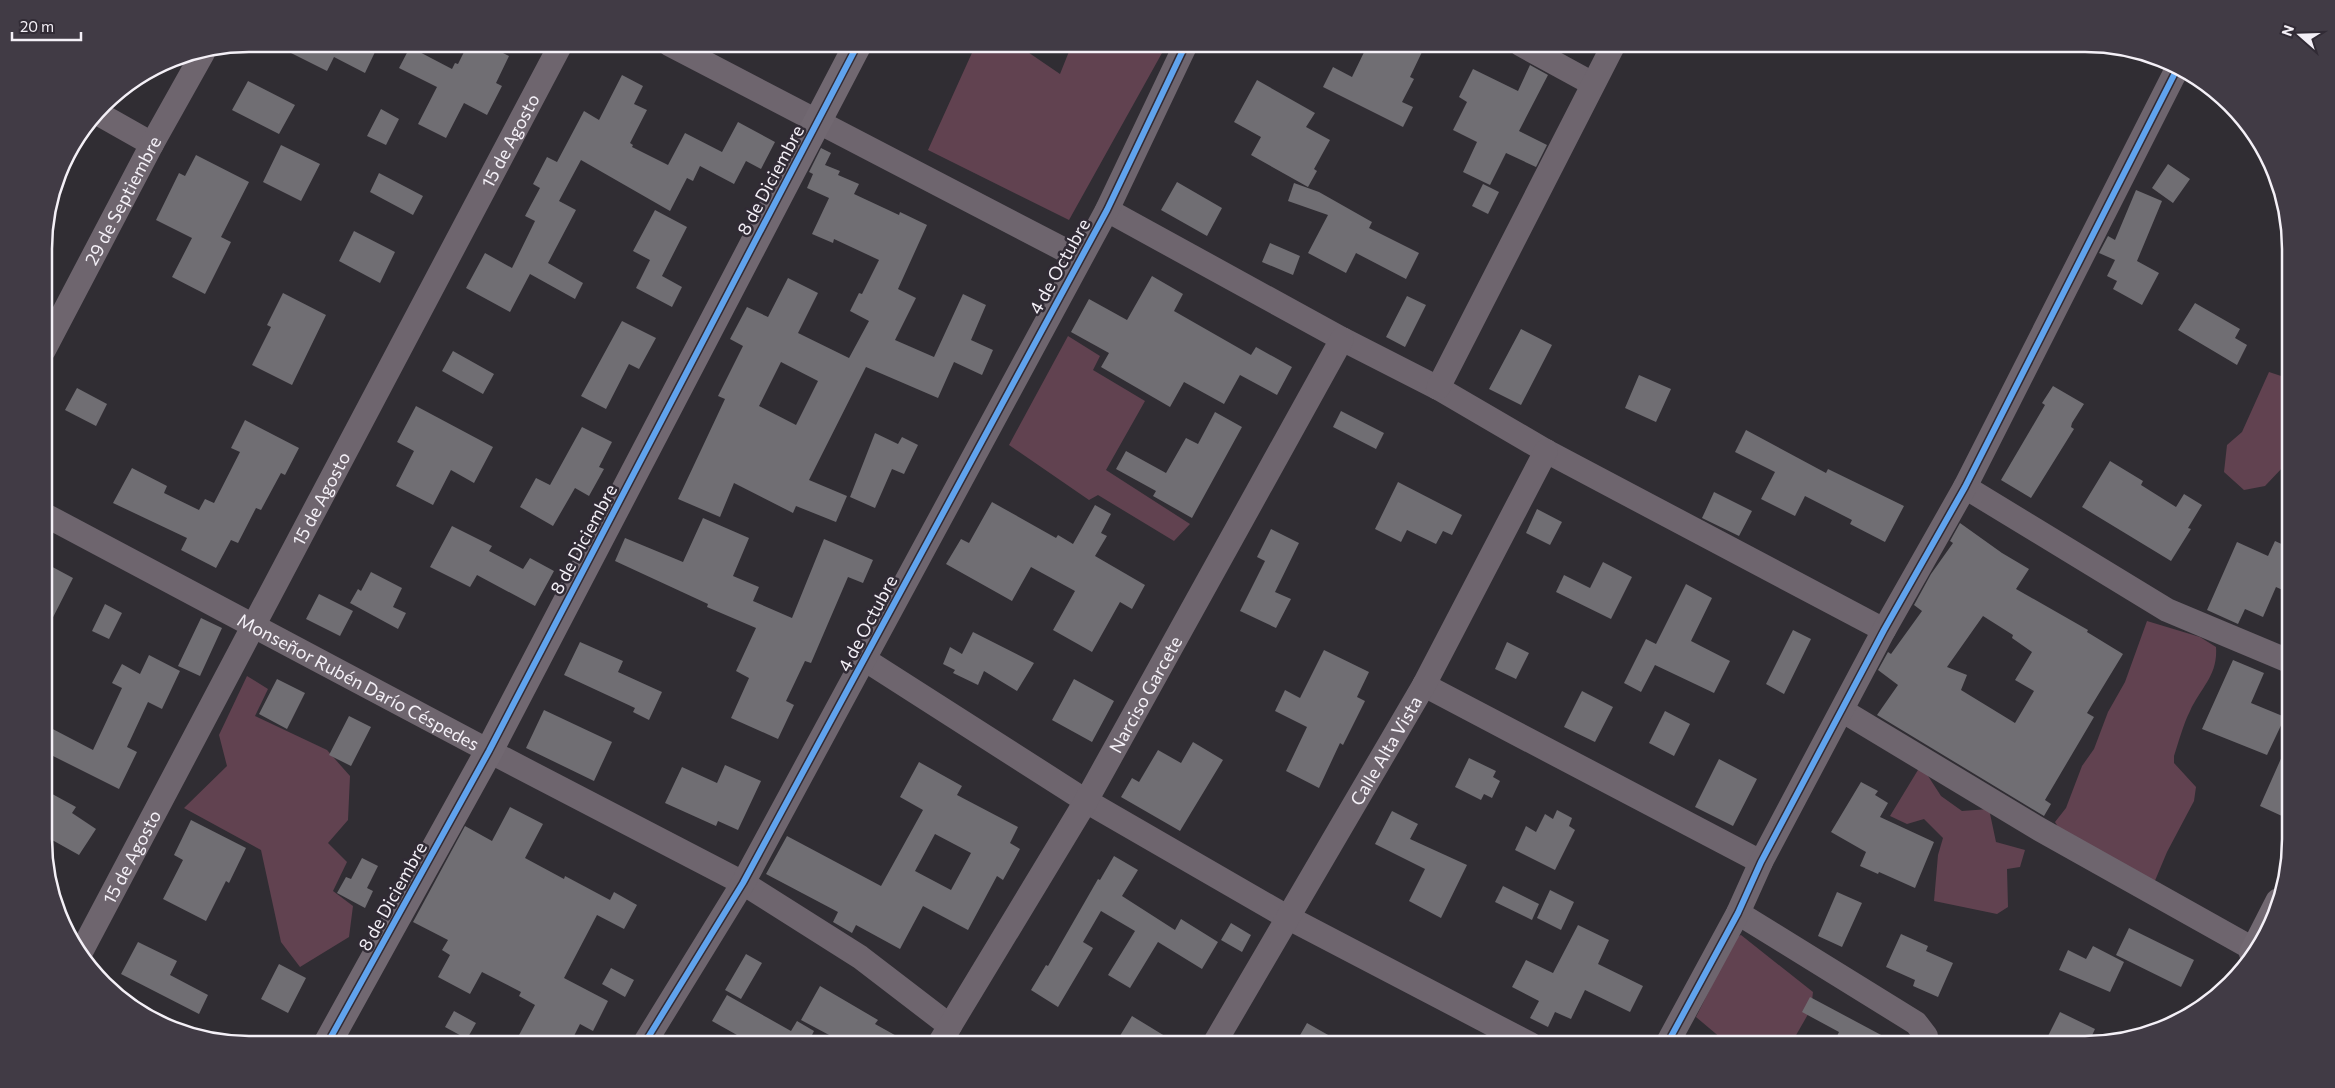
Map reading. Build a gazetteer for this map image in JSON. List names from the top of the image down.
{
  "streets": {
    "street": [
      "15 de Agosto",
      "8 de Diciembre",
      "29 de Septiembre",
      "4 de Octubre",
      "Monseñor Rubén Darío Céspedes",
      "Narciso Garcete",
      "Calle Alta Vista"
    ]
  },
  "crossings": [
    ["15 de Agosto", "Monseñor Rubén Darío Céspedes"],
    ["8 de Diciembre", "Monseñor Rubén Darío Céspedes"],
    ["4 de Octubre", "Monseñor Rubén Darío Céspedes"],
    ["Monseñor Rubén Darío Céspedes", "Narciso Garcete"]
  ],
  "scale_bar": "20 m",
  "north": "left"
}
